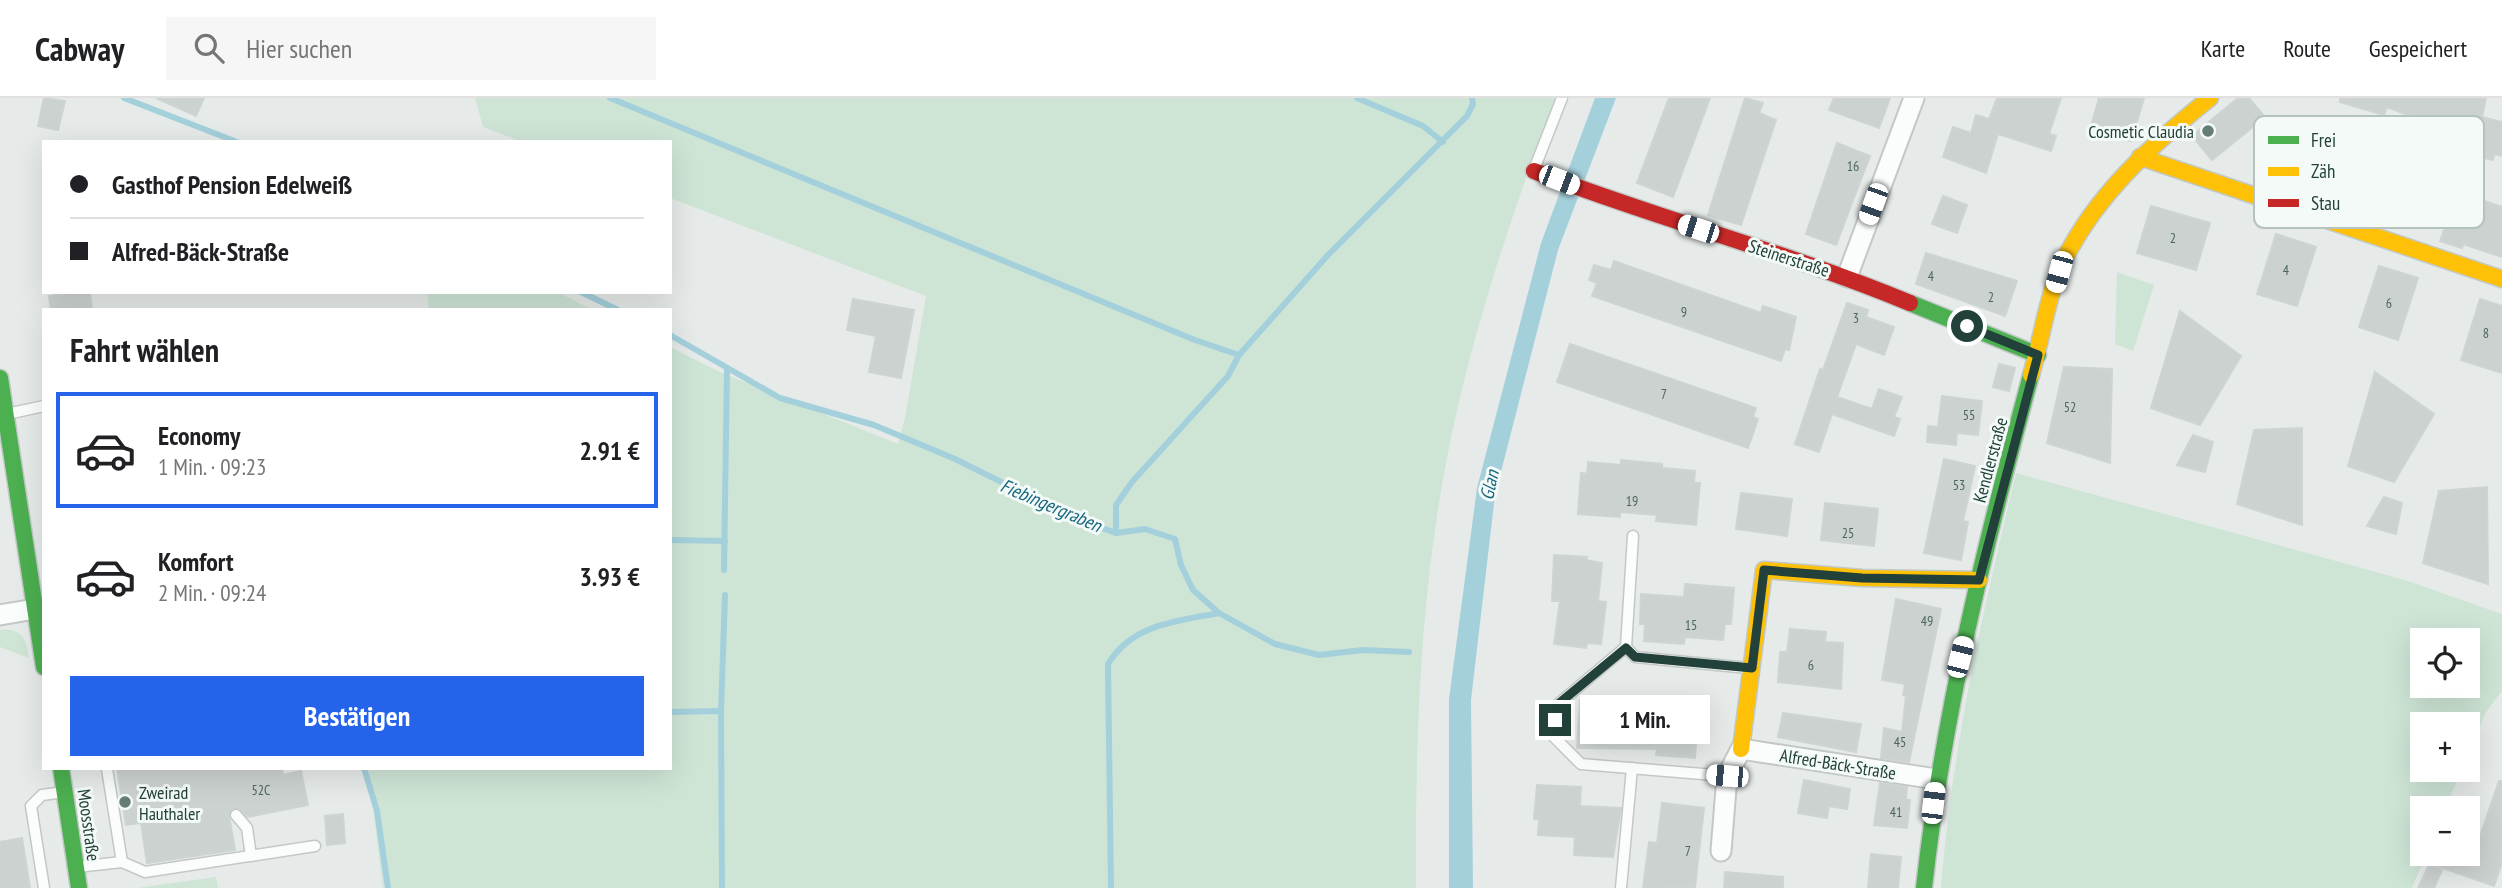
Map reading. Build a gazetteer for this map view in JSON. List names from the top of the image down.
{
  "streets": {
    "street": [
      "Steinerstraße",
      "Kendlerstraße",
      "Alfred-Bäck-Straße",
      "Moosstraße"
    ]
  },
  "crossings": [
    ["Steinerstraße", "Kendlerstraße"],
    ["Kendlerstraße", "Alfred-Bäck-Straße"]
  ],
  "water": ["Glan", "Fiebingergraben"],
  "places": ["Cosmetic Claudia", "Zweirad Hauthaler"],
  "house_numbers": [
    "16",
    "2",
    "4",
    "4",
    "2",
    "6",
    "9",
    "3",
    "8",
    "7",
    "52",
    "55",
    "53",
    "19",
    "25",
    "49",
    "15",
    "6",
    "45",
    "52C",
    "41",
    "7"
  ],
  "legend": ["Frei", "Zäh", "Stau"],
  "page": {
    "header": "Cabway",
    "search": "Hier suchen",
    "nav": ["Karte", "Route", "Gespeichert"],
    "banner": ["Gasthof Pension Edelweiß", "Alfred-Bäck-Straße"],
    "heading": "Fahrt wählen",
    "list": [
      {
        "name": "Economy",
        "note": "1 Min. · 09:23",
        "value": "2.91 €"
      },
      {
        "name": "Komfort",
        "note": "2 Min. · 09:24",
        "value": "3.93 €"
      }
    ],
    "map_buttons": ["+", "−"],
    "buttons": "Bestätigen",
    "bubble": "1 Min."
  }
}
